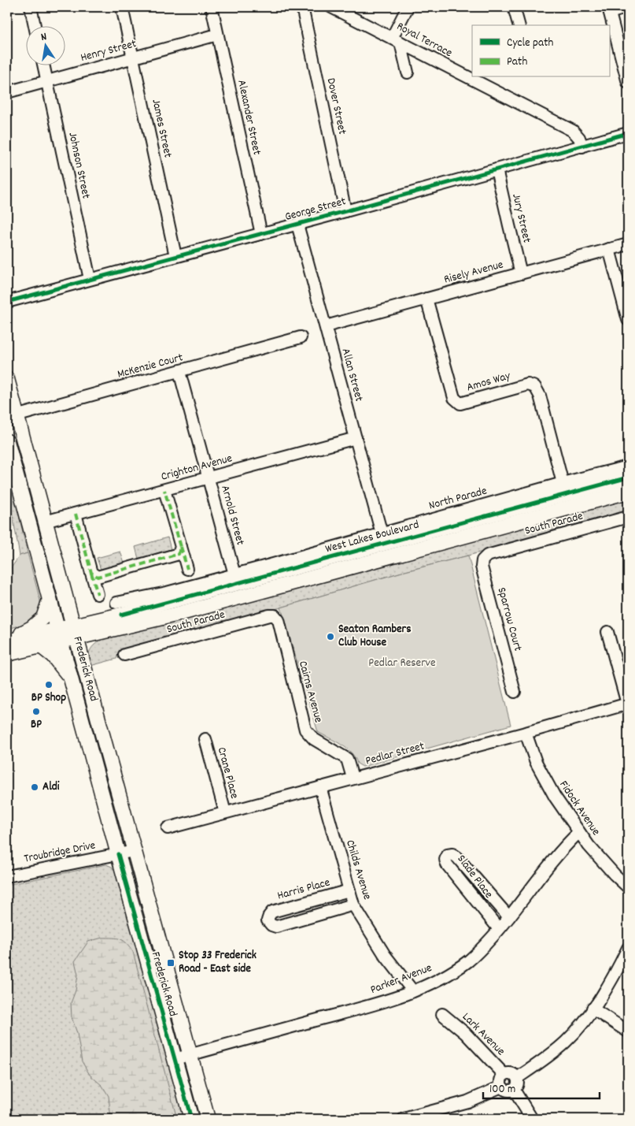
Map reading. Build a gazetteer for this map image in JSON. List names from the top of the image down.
{
  "streets": {
    "main road": ["West Lakes Boulevard", "Frederick Road"],
    "street": [
      "Royal Terrace",
      "Henry Street",
      "Dover Street",
      "Alexander Street",
      "James Street",
      "Johnson Street",
      "George Street",
      "Jury Street",
      "Risely Avenue",
      "McKenzie Court",
      "Allan Street",
      "Amos Way",
      "Crighton Avenue",
      "North Parade",
      "Arnold Street",
      "South Parade",
      "Sparrow Court",
      "Cairns Avenue",
      "Pedlar Street",
      "Crane Place",
      "Fidock Avenue",
      "Troubridge Drive",
      "Childs Avenue",
      "Slade Place",
      "Harris Place",
      "Parker Avenue",
      "Lark Avenue"
    ]
  },
  "crossings": [
    ["Royal Terrace", "George Street"],
    ["Henry Street", "Alexander Street"],
    ["Henry Street", "James Street"],
    ["Henry Street", "Johnson Street"],
    ["Dover Street", "George Street"],
    ["Alexander Street", "George Street"],
    ["James Street", "George Street"],
    ["Johnson Street", "George Street"],
    ["George Street", "Jury Street"],
    ["George Street", "Allan Street"],
    ["Jury Street", "Risely Avenue"],
    ["Risely Avenue", "Allan Street"],
    ["Risely Avenue", "Amos Way"],
    ["McKenzie Court", "Arnold Street"],
    ["McKenzie Court", "Frederick Road"],
    ["Allan Street", "Crighton Avenue"],
    ["Allan Street", "North Parade"],
    ["Amos Way", "North Parade"],
    ["Crighton Avenue", "Arnold Street"],
    ["Crighton Avenue", "Frederick Road"],
    ["North Parade", "Arnold Street"],
    ["North Parade", "West Lakes Boulevard"],
    ["South Parade", "Sparrow Court"],
    ["South Parade", "Cairns Avenue"],
    ["West Lakes Boulevard", "Frederick Road"],
    ["Frederick Road", "Troubridge Drive"],
    ["Frederick Road", "Parker Avenue"],
    ["Cairns Avenue", "Pedlar Street"],
    ["Pedlar Street", "Crane Place"],
    ["Pedlar Street", "Fidock Avenue"],
    ["Pedlar Street", "Childs Avenue"],
    ["Fidock Avenue", "Parker Avenue"],
    ["Childs Avenue", "Harris Place"],
    ["Childs Avenue", "Parker Avenue"],
    ["Slade Place", "Parker Avenue"]
  ],
  "parks": ["Pedlar Reserve"],
  "places": {
    "other": [
      "Seaton Rambers Club House",
      "BP Shop",
      "BP",
      "Aldi"
    ],
    "transit": ["Stop 33 Frederick Road - East side"]
  },
  "legend": ["Cycle path", "Path"],
  "scale_bar": "100 m",
  "north": "top"
}
